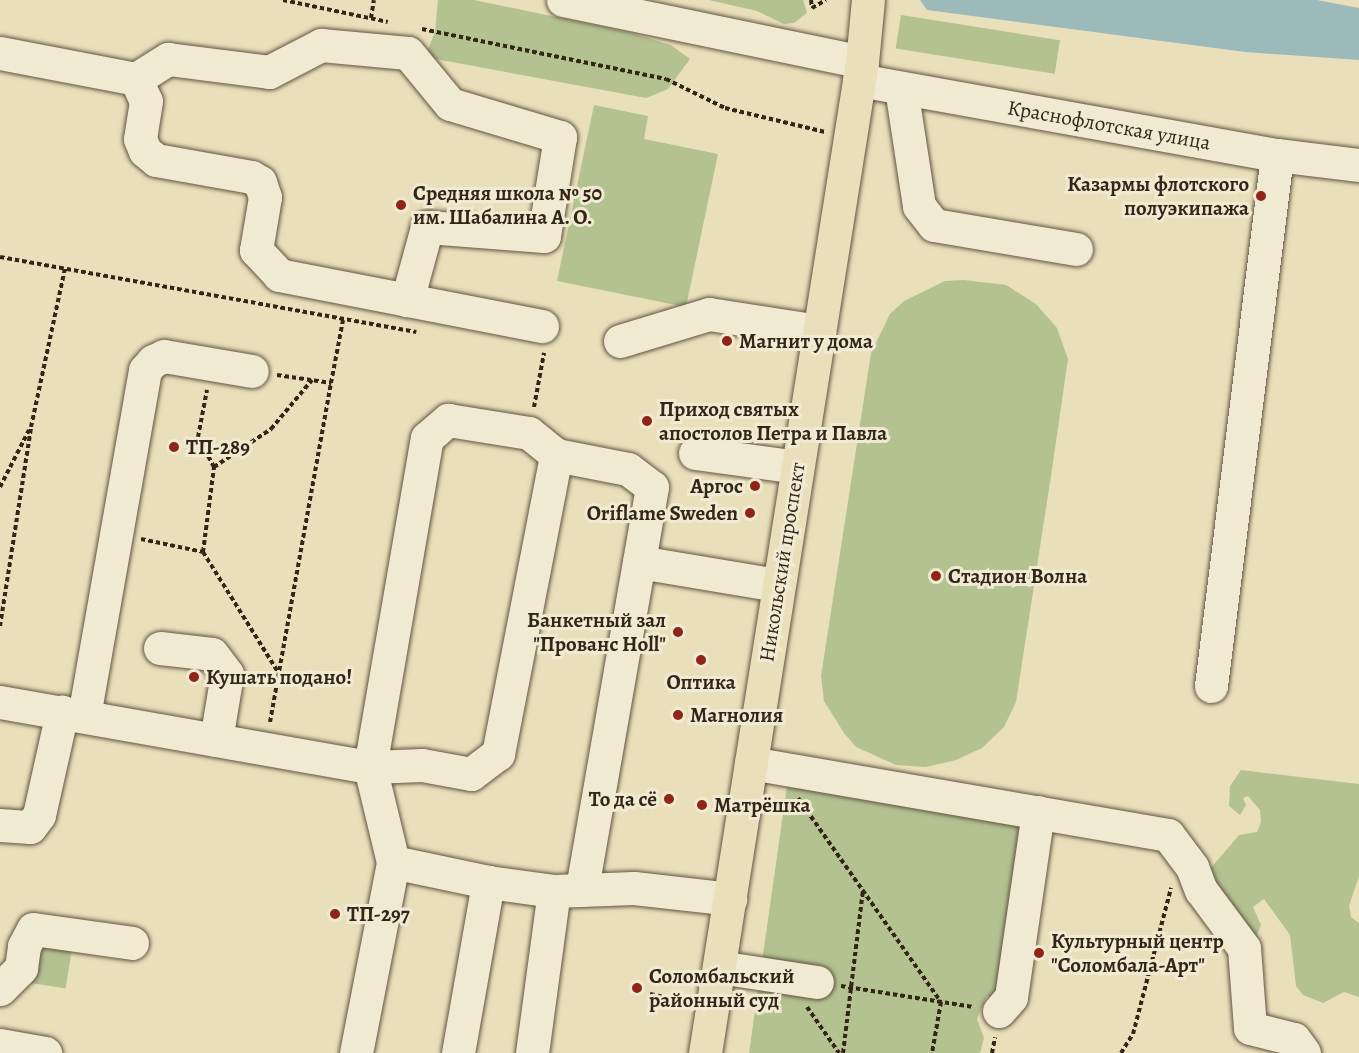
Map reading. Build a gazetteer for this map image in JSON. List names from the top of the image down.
{
  "streets": {
    "main road": ["Никольский проспект"],
    "street": ["Краснофлотская улица"]
  },
  "crossings": [
    ["Краснофлотская улица", "Никольский проспект"]
  ],
  "places": [
    "Казармы флотского полуэкипажа",
    "Средняя школа № 50 им. Шабалина А. О.",
    "Магнит у дома",
    "Приход святых апостолов Петра и Павла",
    "ТП-289",
    "Аргос",
    "Oriflame Sweden",
    "Стадион Волна",
    "Банкетный зал \"Прованс Holl\"",
    "Оптика",
    "Кушать подано!",
    "Магнолия",
    "То да сё",
    "Матрёшка",
    "ТП-297",
    "Культурный центр \"Соломбала-Арт\"",
    "Соломбальский районный суд"
  ]
}
